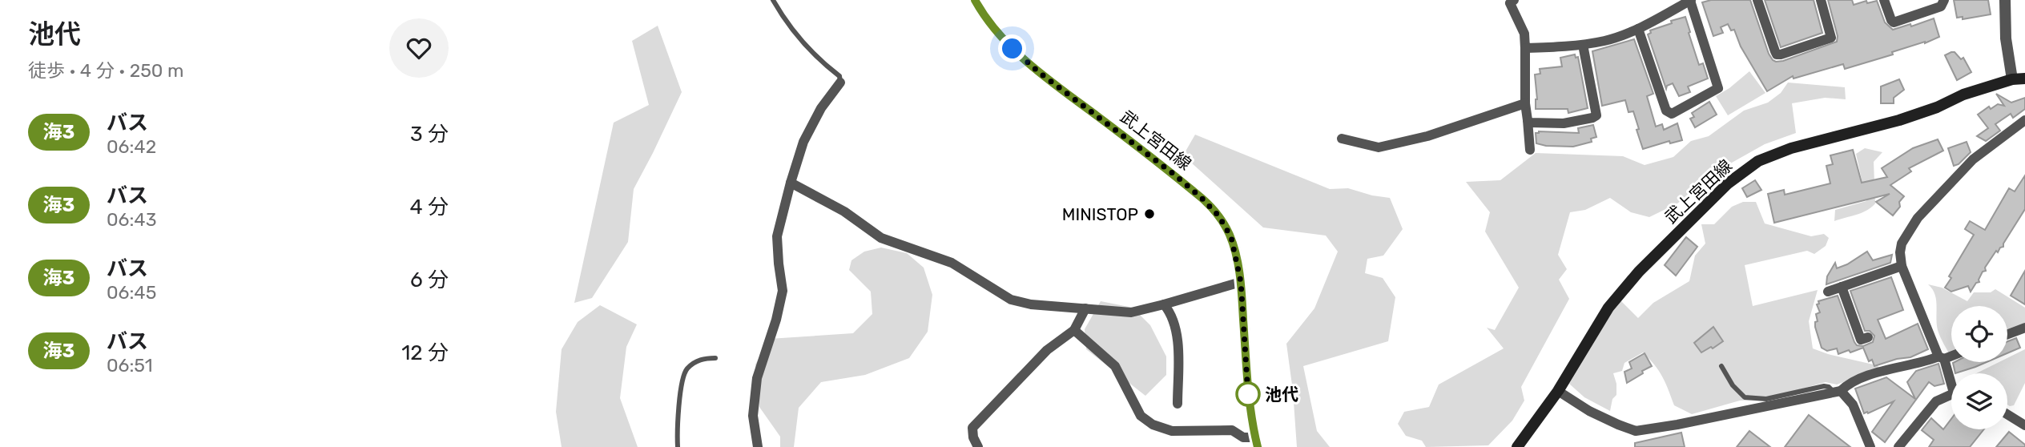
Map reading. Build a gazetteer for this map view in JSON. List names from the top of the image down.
{
  "streets": {
    "main road": ["武上宮田線"]
  },
  "places": ["MINISTOP", "池代"],
  "lines": ["bus line 海3"],
  "page": {
    "heading": ["池代", "徒歩 · 4 分 · 250 m"],
    "list": [
      {
        "mark": "海3",
        "name": "バス",
        "note": "06:42",
        "value": "3 分"
      },
      {
        "mark": "海3",
        "name": "バス",
        "note": "06:43",
        "value": "4 分"
      },
      {
        "mark": "海3",
        "name": "バス",
        "note": "06:45",
        "value": "6 分"
      },
      {
        "mark": "海3",
        "name": "バス",
        "note": "06:51",
        "value": "12 分"
      }
    ]
  }
}
